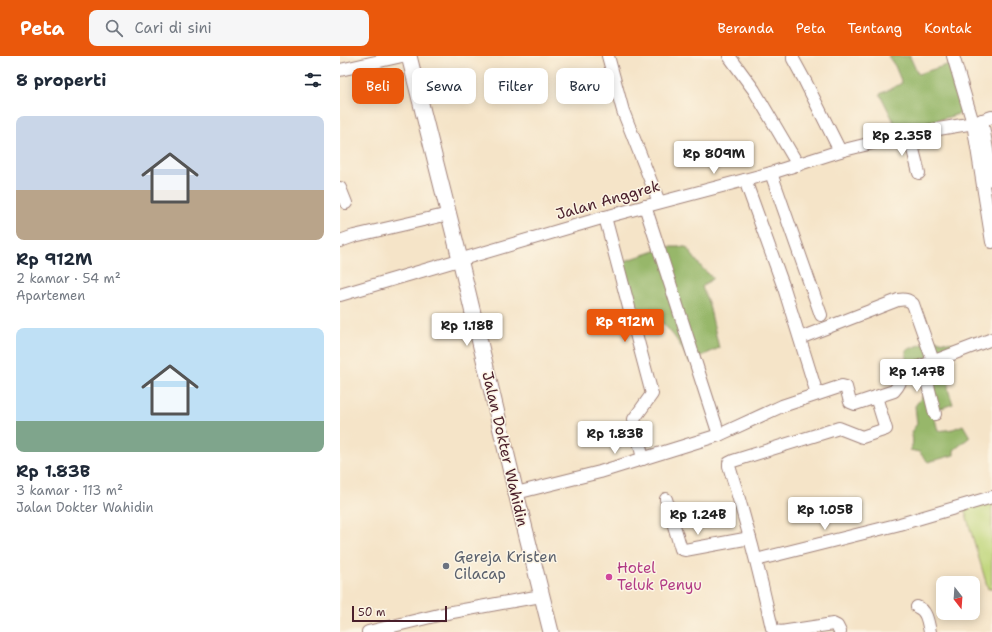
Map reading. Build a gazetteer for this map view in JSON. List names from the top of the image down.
{
  "streets": {
    "street": ["Jalan Anggrek", "Jalan Dokter Wahidin"]
  },
  "crossings": [
    ["Jalan Anggrek", "Jalan Dokter Wahidin"]
  ],
  "places": ["Gereja Kristen Cilacap", "Hotel Teluk Penyu"],
  "scale_bar": "50 m",
  "north": "bottom",
  "page": {
    "header": "Peta",
    "search": "Cari di sini",
    "nav": [
      "Beranda",
      "Peta",
      "Tentang",
      "Kontak"
    ],
    "heading": "8 properti",
    "chip": [
      "Beli",
      "Sewa",
      "Filter",
      "Baru"
    ],
    "list": [
      {
        "name": "Rp 912M",
        "note": "2 kamar · 54 m² · Apartemen"
      },
      {
        "name": "Rp 1.83B",
        "note": "3 kamar · 113 m² · Jalan Dokter Wahidin"
      }
    ],
    "price": [
      "Rp 2.35B",
      "Rp 809M",
      "Rp 912M",
      "Rp 1.18B",
      "Rp 1.47B",
      "Rp 1.83B",
      "Rp 1.05B",
      "Rp 1.24B"
    ],
    "scale": "50 m"
  }
}
